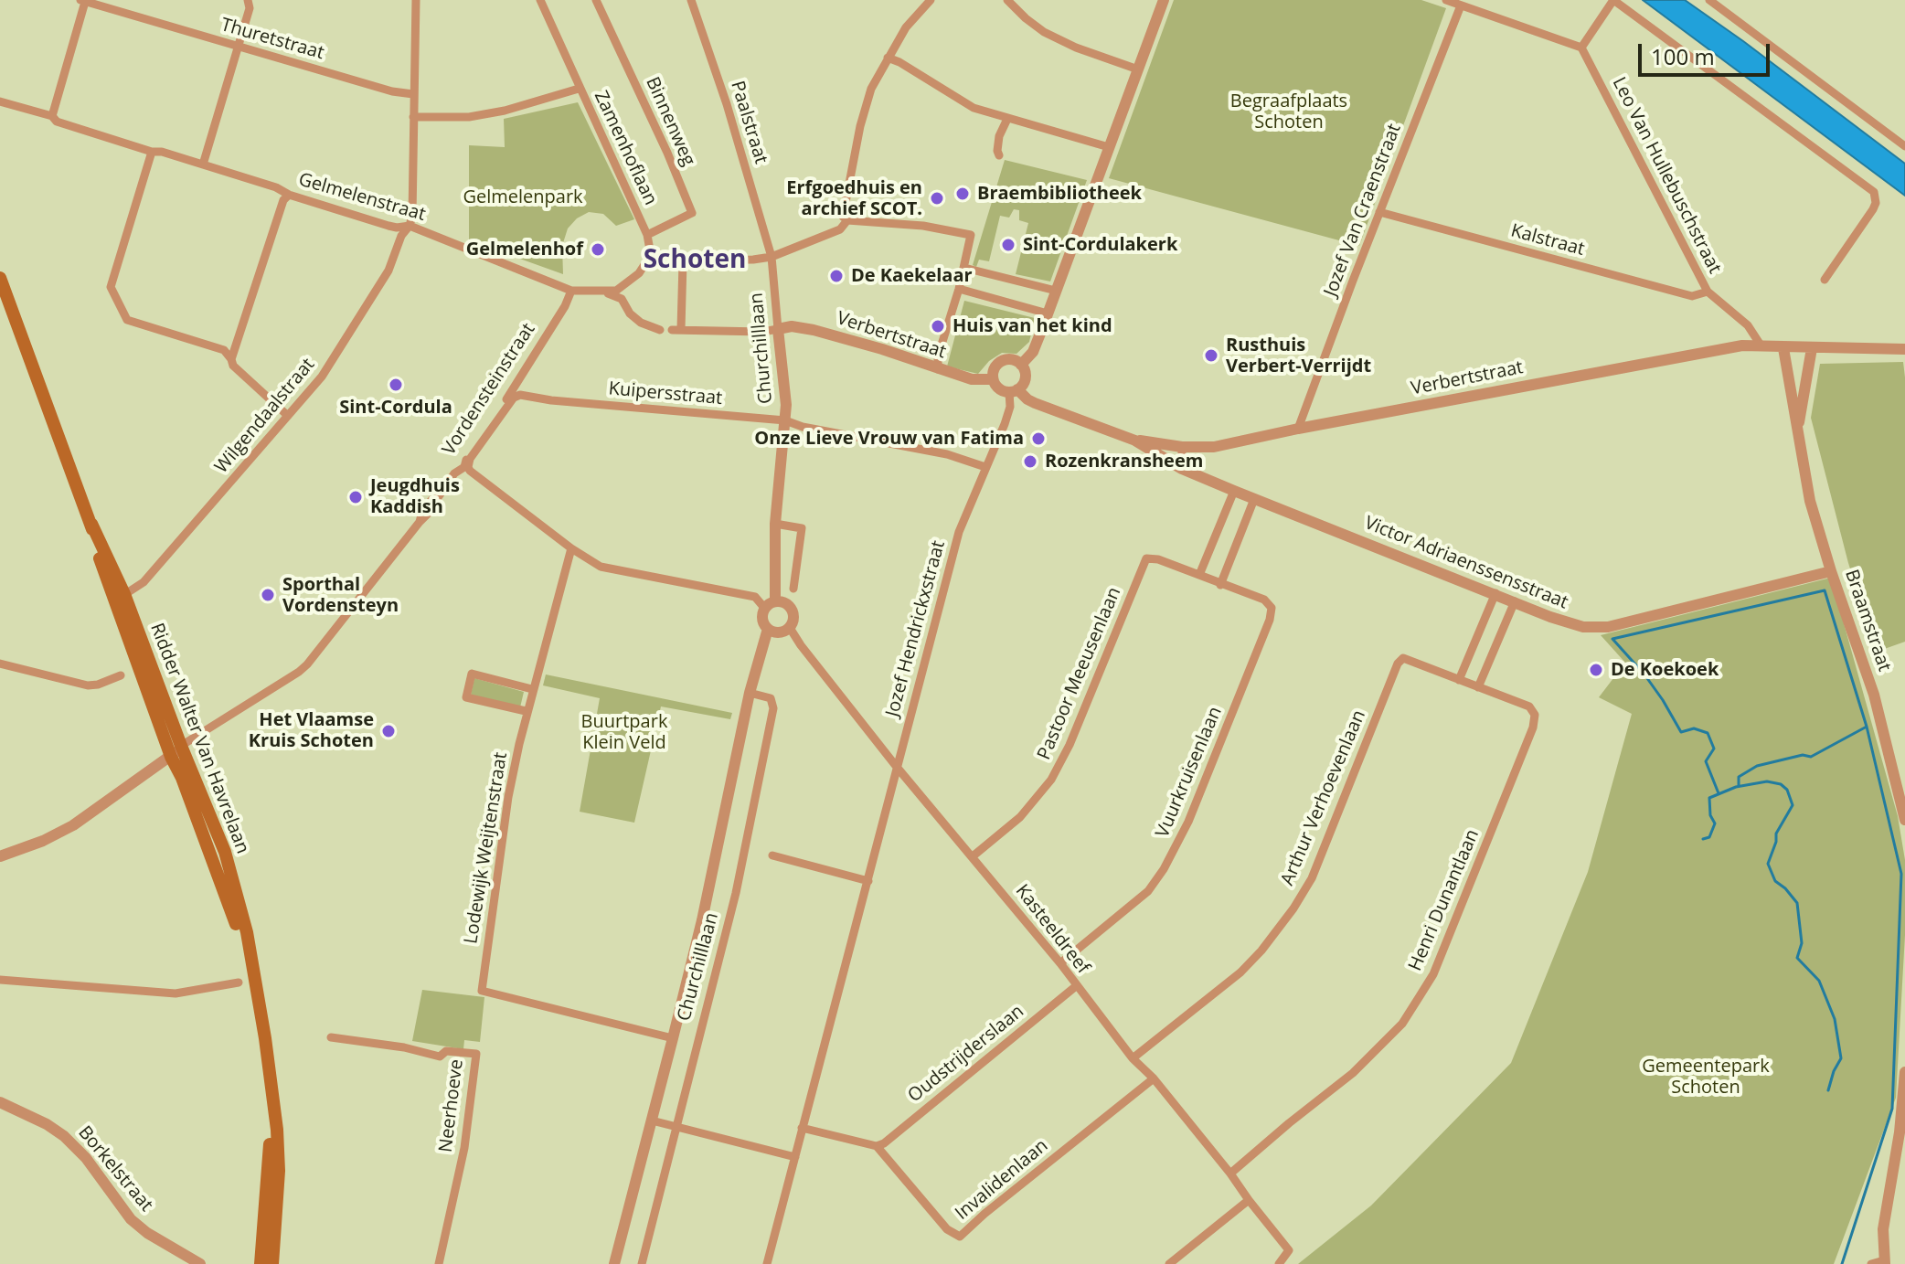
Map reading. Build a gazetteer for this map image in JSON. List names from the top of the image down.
{
  "streets": {
    "main road": ["Ridder Walter Van Havrelaan"],
    "street": [
      "Thuretstraat",
      "Binnenweg",
      "Paalstraat",
      "Zamenhoflaan",
      "Leo Van Hullebuschstraat",
      "Gelmelenstraat",
      "Jozef Van Craenstraat",
      "Kalstraat",
      "Verbertstraat",
      "Churchilllaan",
      "Vordensteinstraat",
      "Kuipersstraat",
      "Wilgendaalstraat",
      "Victor Adriaenssensstraat",
      "Braamstraat",
      "Jozef Hendrickxstraat",
      "Pastoor Meeusenlaan",
      "Vuurkruisenlaan",
      "Arthur Verhoevenlaan",
      "Lodewijk Weijtenstraat",
      "Henri Dunantlaan",
      "Kasteeldreef",
      "Oudstrijderslaan",
      "Neerhoeve",
      "Borkelstraat",
      "Invalidenlaan"
    ]
  },
  "crossings": [
    ["Binnenweg", "Zamenhoflaan"],
    ["Paalstraat", "Churchilllaan"],
    ["Leo Van Hullebuschstraat", "Kalstraat"],
    ["Leo Van Hullebuschstraat", "Verbertstraat"],
    ["Gelmelenstraat", "Vordensteinstraat"],
    ["Gelmelenstraat", "Wilgendaalstraat"],
    ["Jozef Van Craenstraat", "Kalstraat"],
    ["Jozef Van Craenstraat", "Verbertstraat"],
    ["Verbertstraat", "Churchilllaan"],
    ["Verbertstraat", "Victor Adriaenssensstraat"],
    ["Verbertstraat", "Braamstraat"],
    ["Verbertstraat", "Jozef Hendrickxstraat"],
    ["Churchilllaan", "Kuipersstraat"],
    ["Churchilllaan", "Lodewijk Weijtenstraat"],
    ["Churchilllaan", "Kasteeldreef"],
    ["Vordensteinstraat", "Kuipersstraat"],
    ["Vordensteinstraat", "Ridder Walter Van Havrelaan"],
    ["Vordensteinstraat", "Lodewijk Weijtenstraat"],
    ["Kuipersstraat", "Jozef Hendrickxstraat"],
    ["Wilgendaalstraat", "Ridder Walter Van Havrelaan"],
    ["Victor Adriaenssensstraat", "Braamstraat"],
    ["Jozef Hendrickxstraat", "Kasteeldreef"],
    ["Pastoor Meeusenlaan", "Vuurkruisenlaan"],
    ["Pastoor Meeusenlaan", "Kasteeldreef"],
    ["Vuurkruisenlaan", "Kasteeldreef"],
    ["Arthur Verhoevenlaan", "Henri Dunantlaan"],
    ["Arthur Verhoevenlaan", "Kasteeldreef"],
    ["Henri Dunantlaan", "Kasteeldreef"],
    ["Kasteeldreef", "Oudstrijderslaan"],
    ["Kasteeldreef", "Invalidenlaan"],
    ["Oudstrijderslaan", "Invalidenlaan"]
  ],
  "districts": ["Schoten"],
  "parks": [
    "Begraafplaats Schoten",
    "Gelmelenpark",
    "Buurtpark Klein Veld",
    "Gemeentepark Schoten"
  ],
  "places": [
    "Braembibliotheek",
    "Erfgoedhuis en archief SCOT.",
    "Sint-Cordulakerk",
    "Gelmelenhof",
    "De Kaekelaar",
    "Huis van het kind",
    "Rusthuis Verbert-Verrijdt",
    "Sint-Cordula",
    "Onze Lieve Vrouw van Fatima",
    "Rozenkransheem",
    "Jeugdhuis Kaddish",
    "Sporthal Vordensteyn",
    "De Koekoek",
    "Het Vlaamse Kruis Schoten"
  ],
  "scale_bar": "100 m"
}
